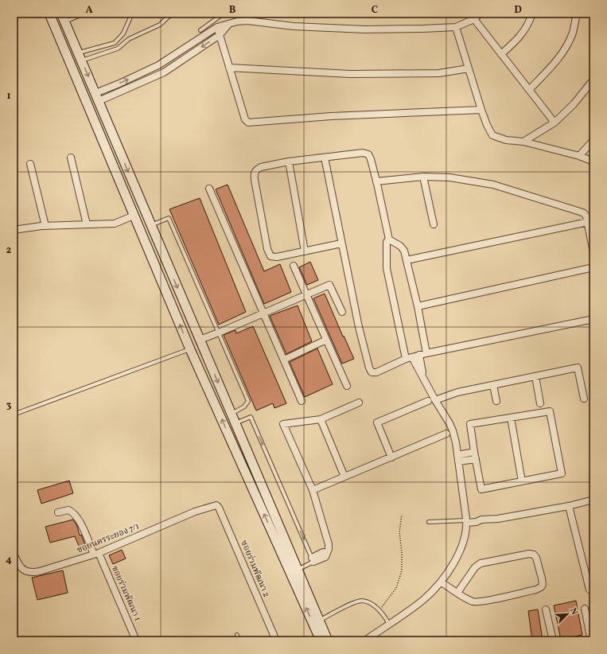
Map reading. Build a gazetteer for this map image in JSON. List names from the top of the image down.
{
  "streets": {
    "street": ["ซอยนครระยอง 7/1", "ซอยร่วมพัฒนา 2", "ซอยร่วมพัฒนา 1"]
  },
  "crossings": [
    ["ซอยนครระยอง 7/1", "ซอยร่วมพัฒนา 2"],
    ["ซอยนครระยอง 7/1", "ซอยร่วมพัฒนา 1"]
  ],
  "north": "top right",
  "grid": {
    "columns": [
      "A",
      "B",
      "C",
      "D"
    ],
    "rows": [
      "1",
      "2",
      "3",
      "4"
    ]
  }
}
